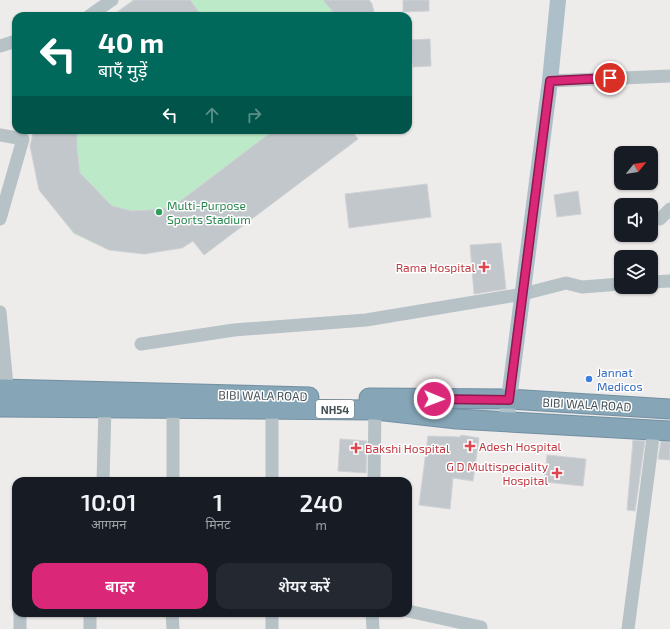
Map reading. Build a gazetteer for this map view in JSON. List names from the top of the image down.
{
  "streets": {
    "highway": ["BIBI WALA ROAD", "NH54"]
  },
  "crossings": [
    ["BIBI WALA ROAD", "NH54"]
  ],
  "places": {
    "other": ["Multi-Purpose Sports Stadium", "Jannat Medicos"],
    "health": [
      "Rama Hospital",
      "Adesh Hospital",
      "Bakshi Hospital",
      "G D Multispeciality Hospital"
    ]
  },
  "north": "top right",
  "page": {
    "turn": ["40 m", "बाएँ मुड़ें"],
    "eta": [
      "10:01",
      "आगमन",
      "1",
      "मिनट",
      "240",
      "m"
    ],
    "buttons": ["बाहर", "शेयर करें"]
  }
}
